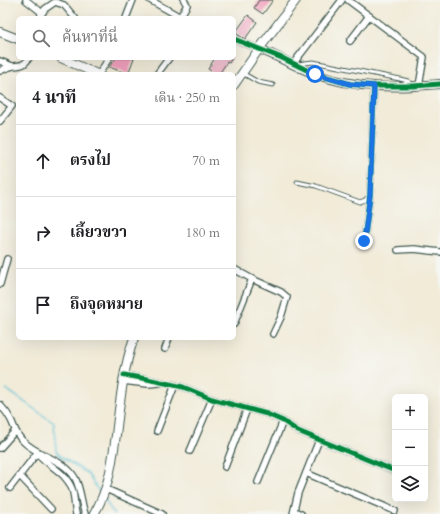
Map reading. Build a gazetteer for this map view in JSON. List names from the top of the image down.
{
  "page": {
    "search": "ค้นหาที่นี่",
    "heading": ["4 นาที", "เดิน · 250 m"],
    "list": [
      ["ตรงไป", "70 m"],
      ["เลี้ยวขวา", "180 m"],
      "ถึงจุดหมาย"
    ],
    "map_buttons": ["+", "−"]
  }
}
